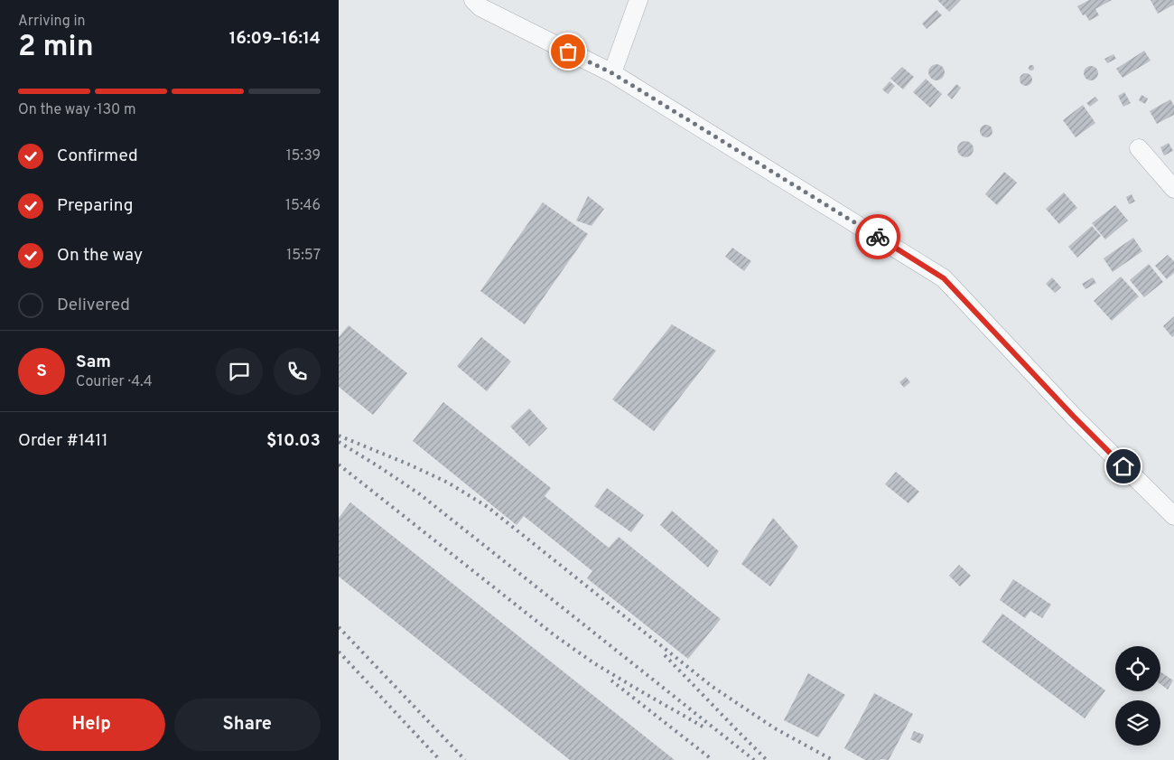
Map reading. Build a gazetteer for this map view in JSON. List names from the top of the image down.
{
  "page": {
    "heading": ["2 min", "Arriving in", "16:09–16:14"],
    "panel": [
      "Sam",
      "Courier · 4.4",
      "Order #1411",
      "$10.03"
    ],
    "bar": "On the way · 130 m",
    "list": [
      ["Confirmed", "15:39"],
      ["Preparing", "15:46"],
      ["On the way", "15:57"],
      "Delivered"
    ],
    "round": "S",
    "buttons": ["Help", "Share"]
  }
}
